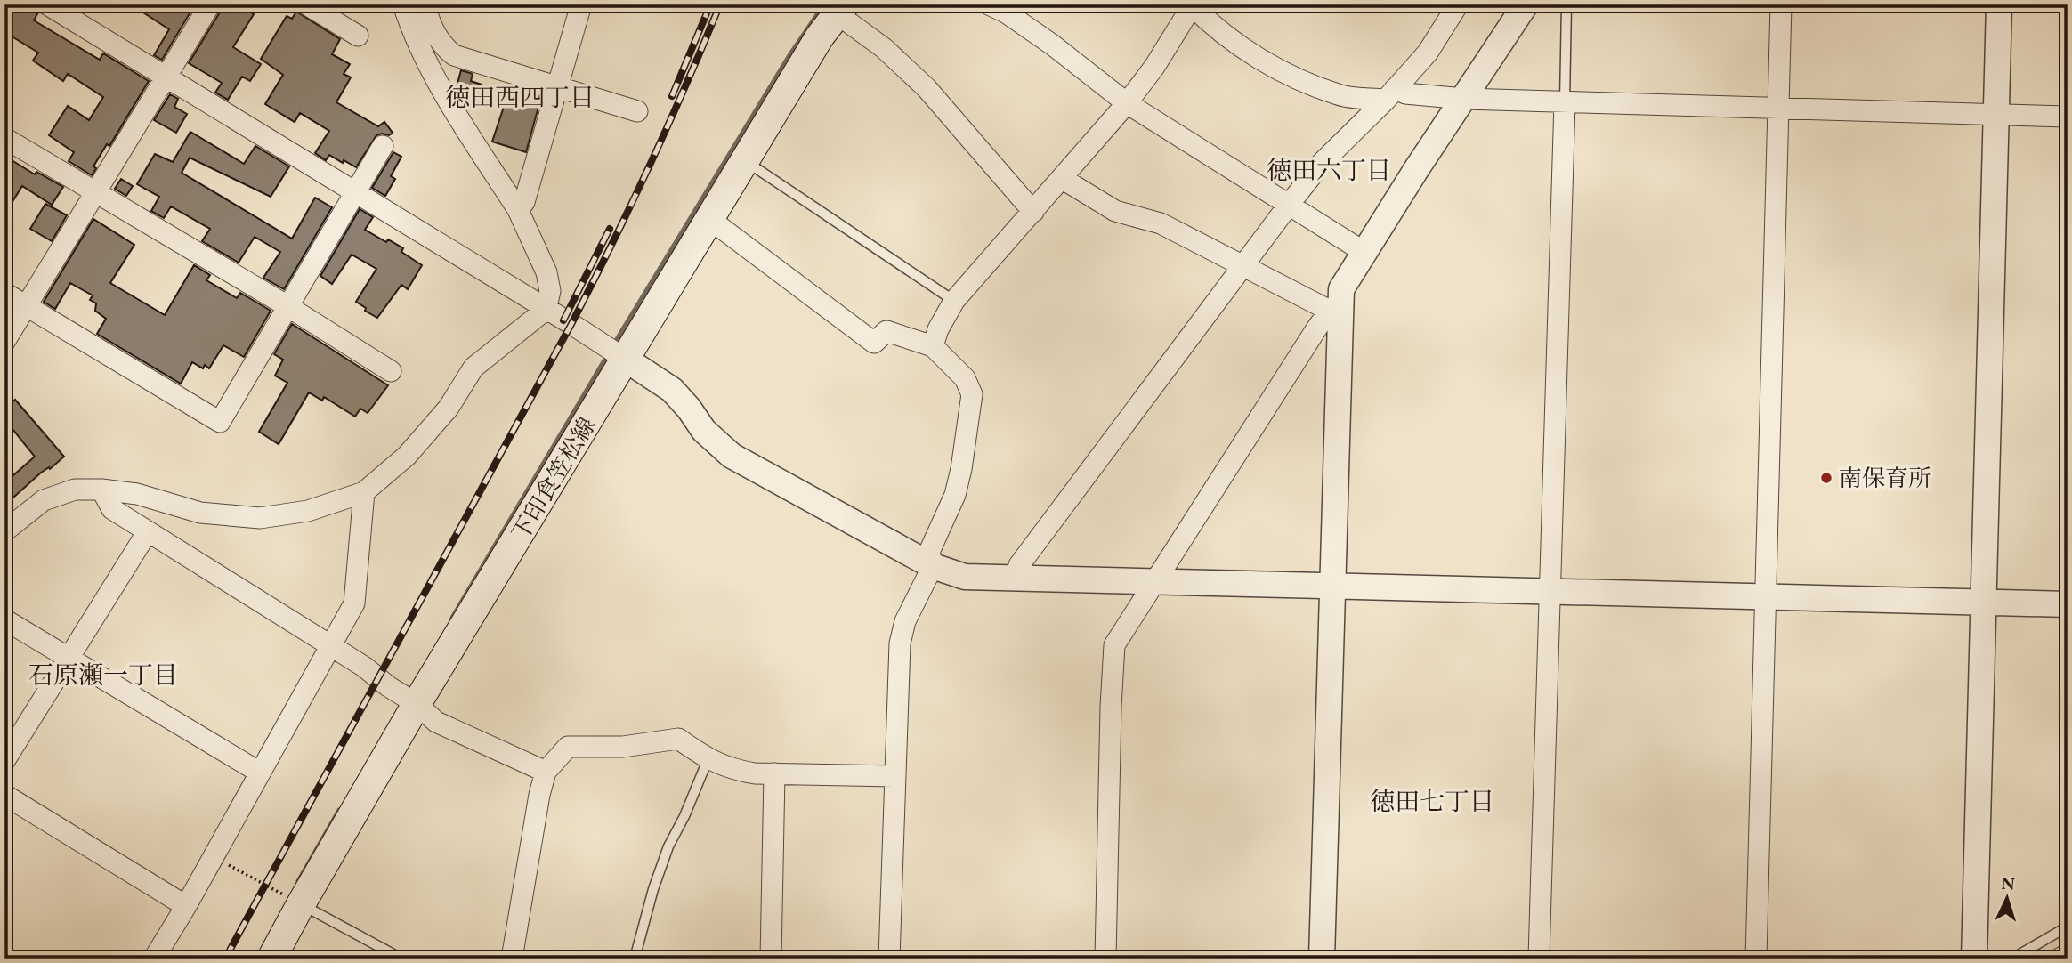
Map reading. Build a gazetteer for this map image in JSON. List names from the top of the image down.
{
  "streets": {
    "main road": ["下印食笠松線"]
  },
  "districts": [
    "徳田西四丁目",
    "徳田六丁目",
    "石原瀬一丁目",
    "徳田七丁目"
  ],
  "places": ["南保育所"],
  "north": "top"
}
